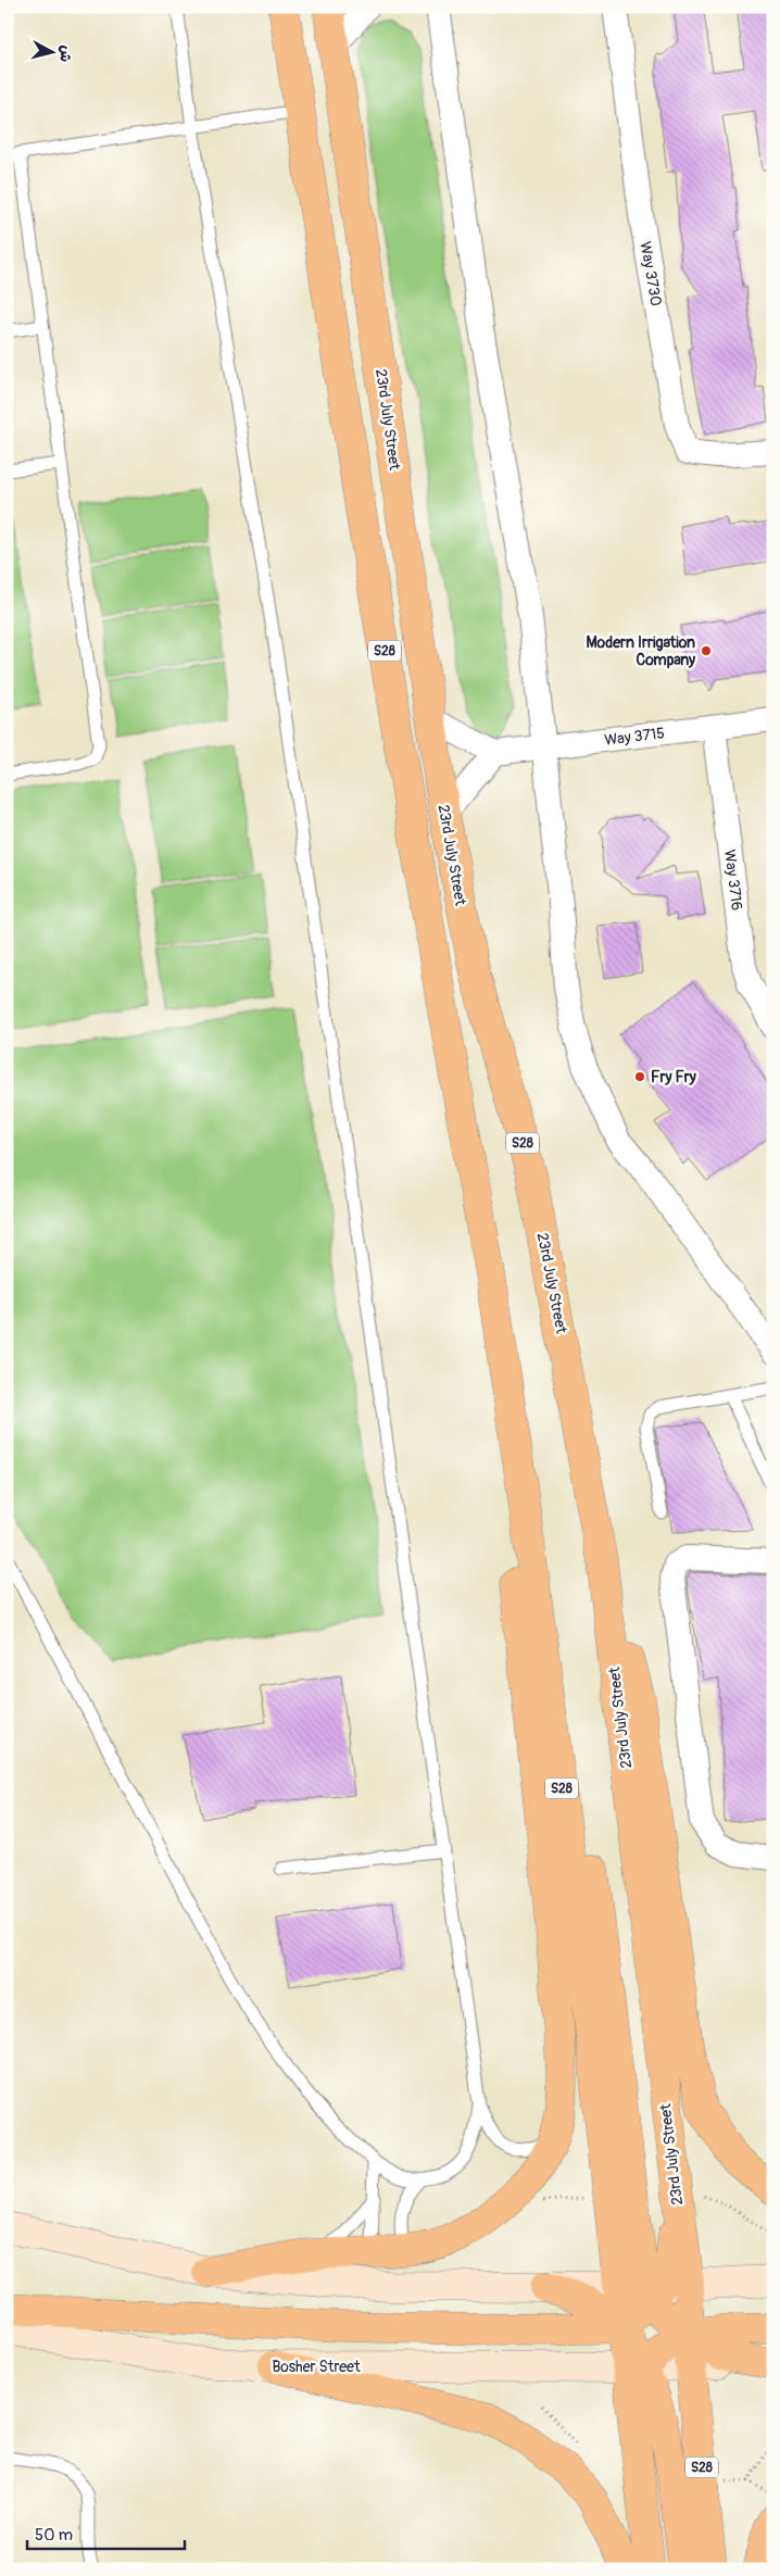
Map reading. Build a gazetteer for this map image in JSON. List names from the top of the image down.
{
  "streets": {
    "main road": ["23rd July Street", "S28", "Bosher Street"],
    "street": ["Way 3730", "Way 3715", "Way 3716"]
  },
  "crossings": [
    ["23rd July Street", "Bosher Street"],
    ["S28", "Bosher Street"],
    ["Way 3715", "Way 3716"]
  ],
  "places": ["Modern Irrigation Company", "Fry Fry"],
  "scale_bar": "50 m",
  "north": "right"
}
